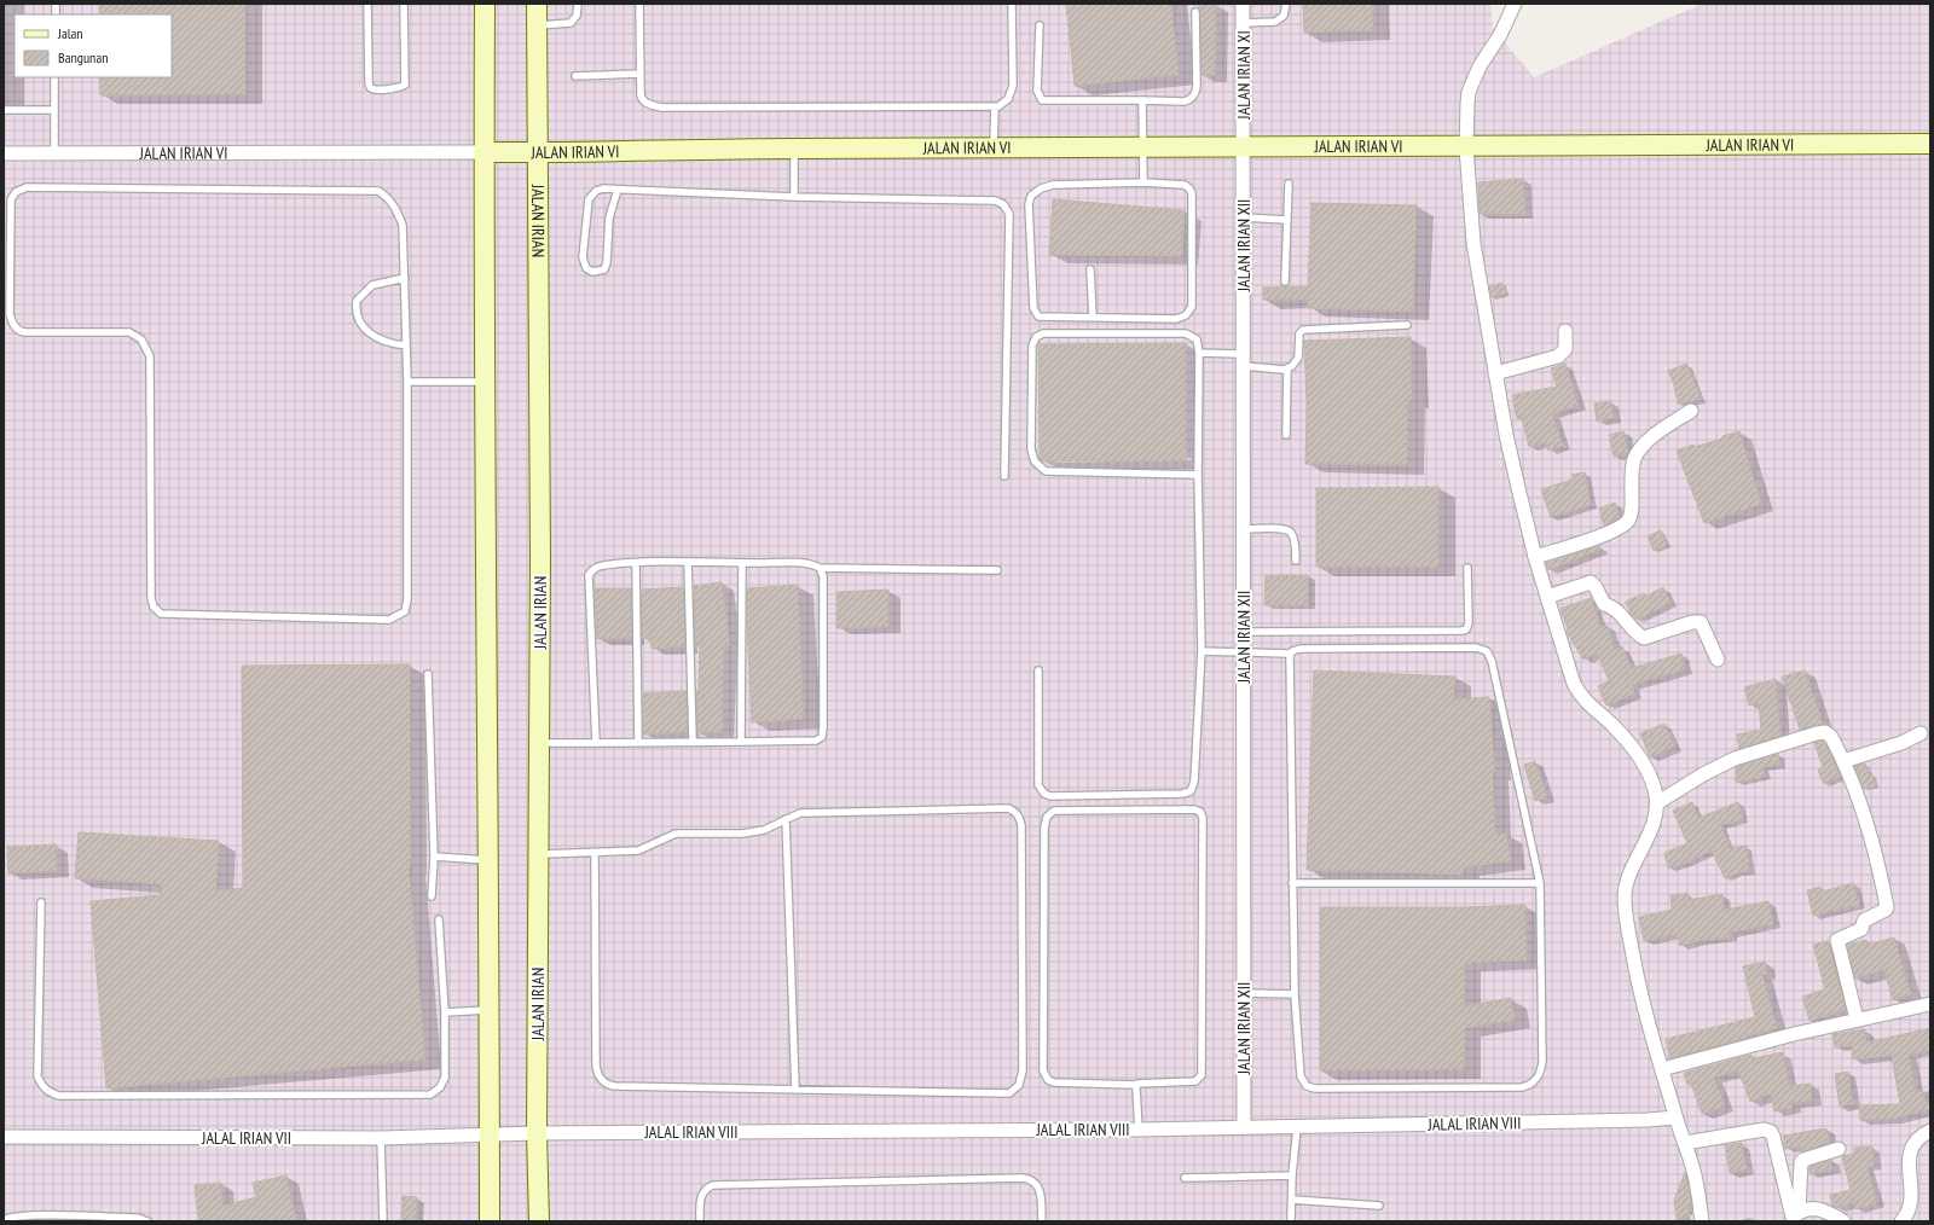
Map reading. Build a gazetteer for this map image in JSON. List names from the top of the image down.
{
  "streets": {
    "street": [
      "JALAN IRIAN XI",
      "JALAN IRIAN VI",
      "JALAN IRIAN",
      "JALAN IRIAN XII",
      "JALAL IRIAN VIII",
      "JALAL IRIAN VII"
    ]
  },
  "crossings": [
    ["JALAN IRIAN XI", "JALAN IRIAN VI"],
    ["JALAN IRIAN XI", "JALAN IRIAN XII"],
    ["JALAN IRIAN VI", "JALAN IRIAN"],
    ["JALAN IRIAN VI", "JALAN IRIAN XII"],
    ["JALAN IRIAN", "JALAL IRIAN VIII"],
    ["JALAN IRIAN XII", "JALAL IRIAN VIII"],
    ["JALAL IRIAN VIII", "JALAL IRIAN VII"]
  ],
  "legend": ["Jalan", "Bangunan"]
}
